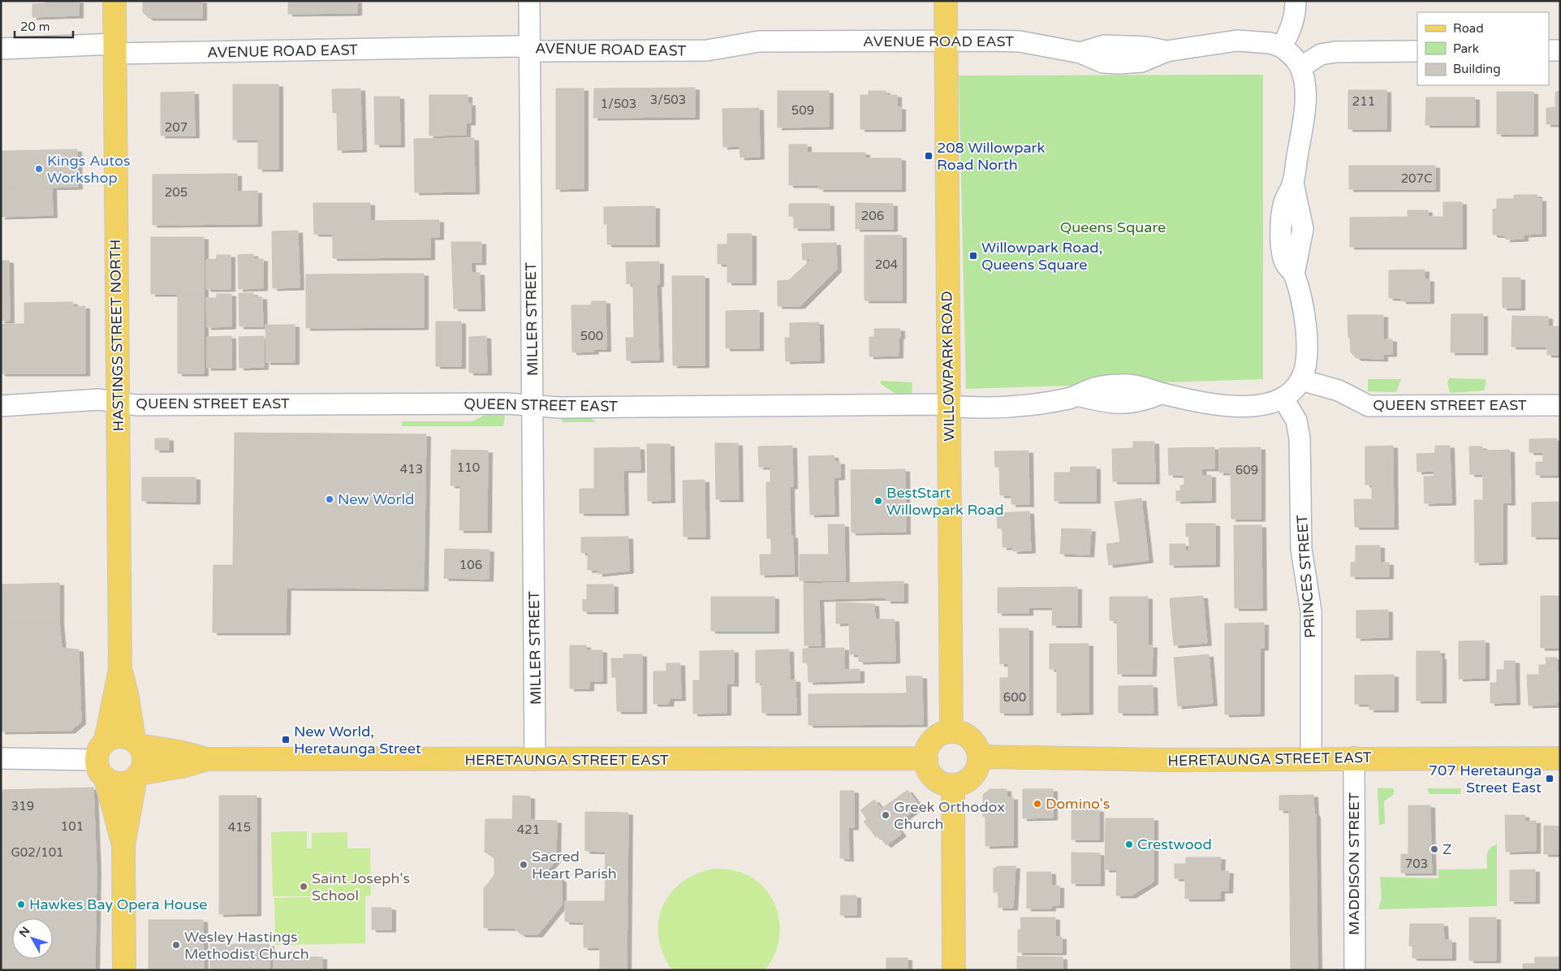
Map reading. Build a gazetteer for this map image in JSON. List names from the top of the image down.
{
  "streets": {
    "main road": ["HASTINGS STREET NORTH", "WILLOWPARK ROAD", "HERETAUNGA STREET EAST"],
    "street": [
      "AVENUE ROAD EAST",
      "MILLER STREET",
      "QUEEN STREET EAST",
      "PRINCES STREET",
      "MADDISON STREET"
    ]
  },
  "crossings": [
    ["AVENUE ROAD EAST", "MILLER STREET"],
    ["AVENUE ROAD EAST", "HASTINGS STREET NORTH"],
    ["AVENUE ROAD EAST", "WILLOWPARK ROAD"],
    ["MILLER STREET", "QUEEN STREET EAST"],
    ["MILLER STREET", "HERETAUNGA STREET EAST"],
    ["HASTINGS STREET NORTH", "QUEEN STREET EAST"],
    ["HASTINGS STREET NORTH", "HERETAUNGA STREET EAST"],
    ["WILLOWPARK ROAD", "QUEEN STREET EAST"],
    ["WILLOWPARK ROAD", "HERETAUNGA STREET EAST"],
    ["QUEEN STREET EAST", "PRINCES STREET"],
    ["PRINCES STREET", "HERETAUNGA STREET EAST"],
    ["HERETAUNGA STREET EAST", "MADDISON STREET"]
  ],
  "parks": ["Queens Square"],
  "places": {
    "transit": [
      "208 Willowpark Road North",
      "Willowpark Road, Queens Square",
      "New World, Heretaunga Street",
      "707 Heretaunga Street East"
    ],
    "other": [
      "Kings Autos Workshop",
      "New World",
      "BestStart Willowpark Road",
      "Domino's",
      "Greek Orthodox Church",
      "Crestwood",
      "Z",
      "Sacred Heart Parish",
      "Saint Joseph's School",
      "Hawkes Bay Opera House",
      "Wesley Hastings Methodist Church"
    ]
  },
  "house_numbers": [
    "3/503",
    "211",
    "1/503",
    "509",
    "207",
    "207C",
    "205",
    "206",
    "204",
    "500",
    "110",
    "413",
    "609",
    "106",
    "600",
    "319",
    "101",
    "415",
    "421",
    "G02/101",
    "703"
  ],
  "legend": ["Road", "Park", "Building"],
  "scale_bar": "20 m",
  "north": "top left"
}
